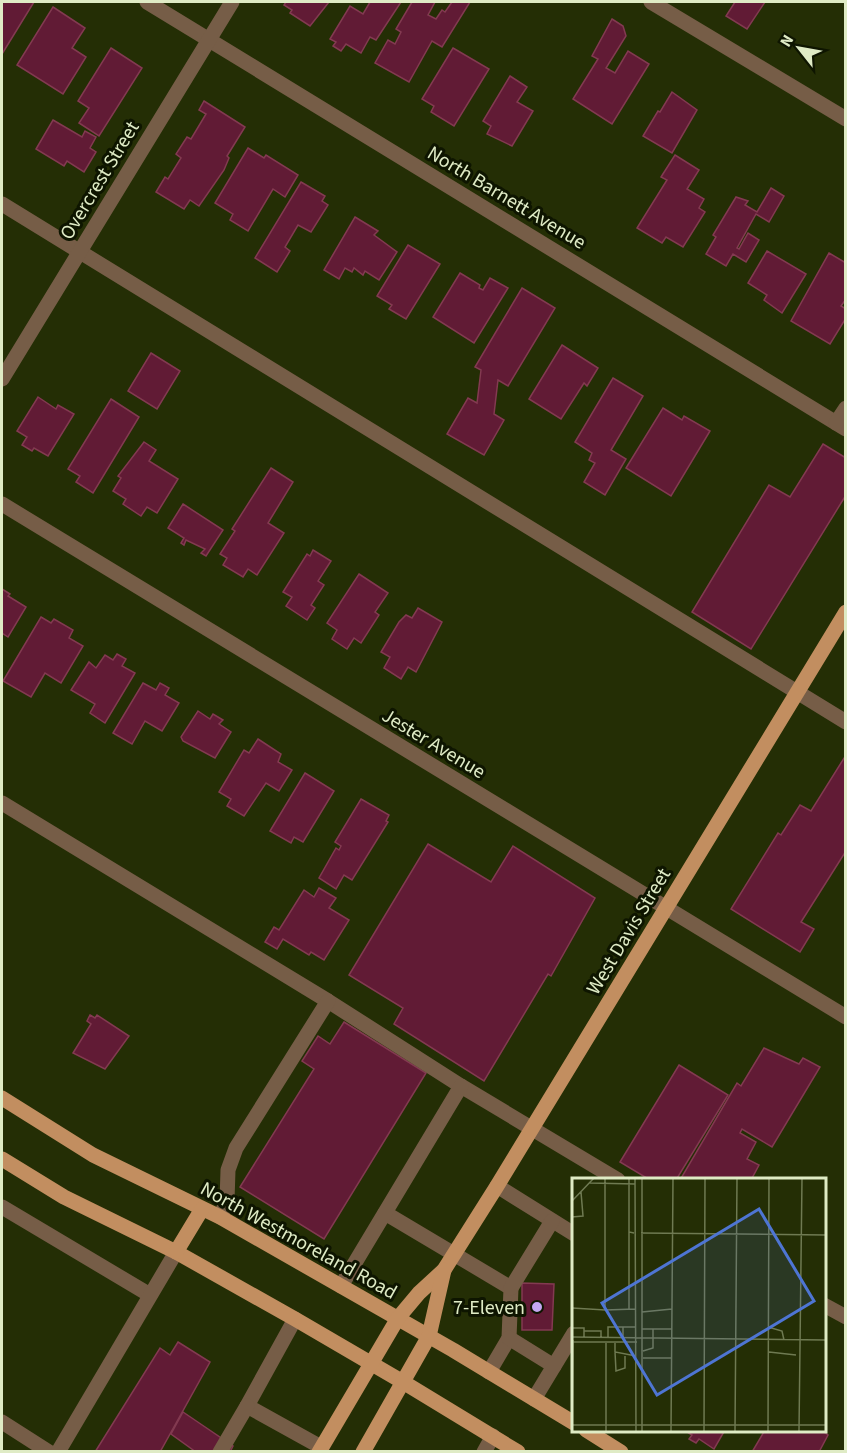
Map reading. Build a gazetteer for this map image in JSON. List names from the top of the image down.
{
  "streets": {
    "main road": ["West Davis Street", "North Westmoreland Road"],
    "street": ["Overcrest Street", "North Barnett Avenue", "Jester Avenue"]
  },
  "crossings": [
    ["Overcrest Street", "North Barnett Avenue"],
    ["Jester Avenue", "West Davis Street"],
    ["West Davis Street", "North Westmoreland Road"]
  ],
  "places": ["7-Eleven"],
  "north": "top left"
}
